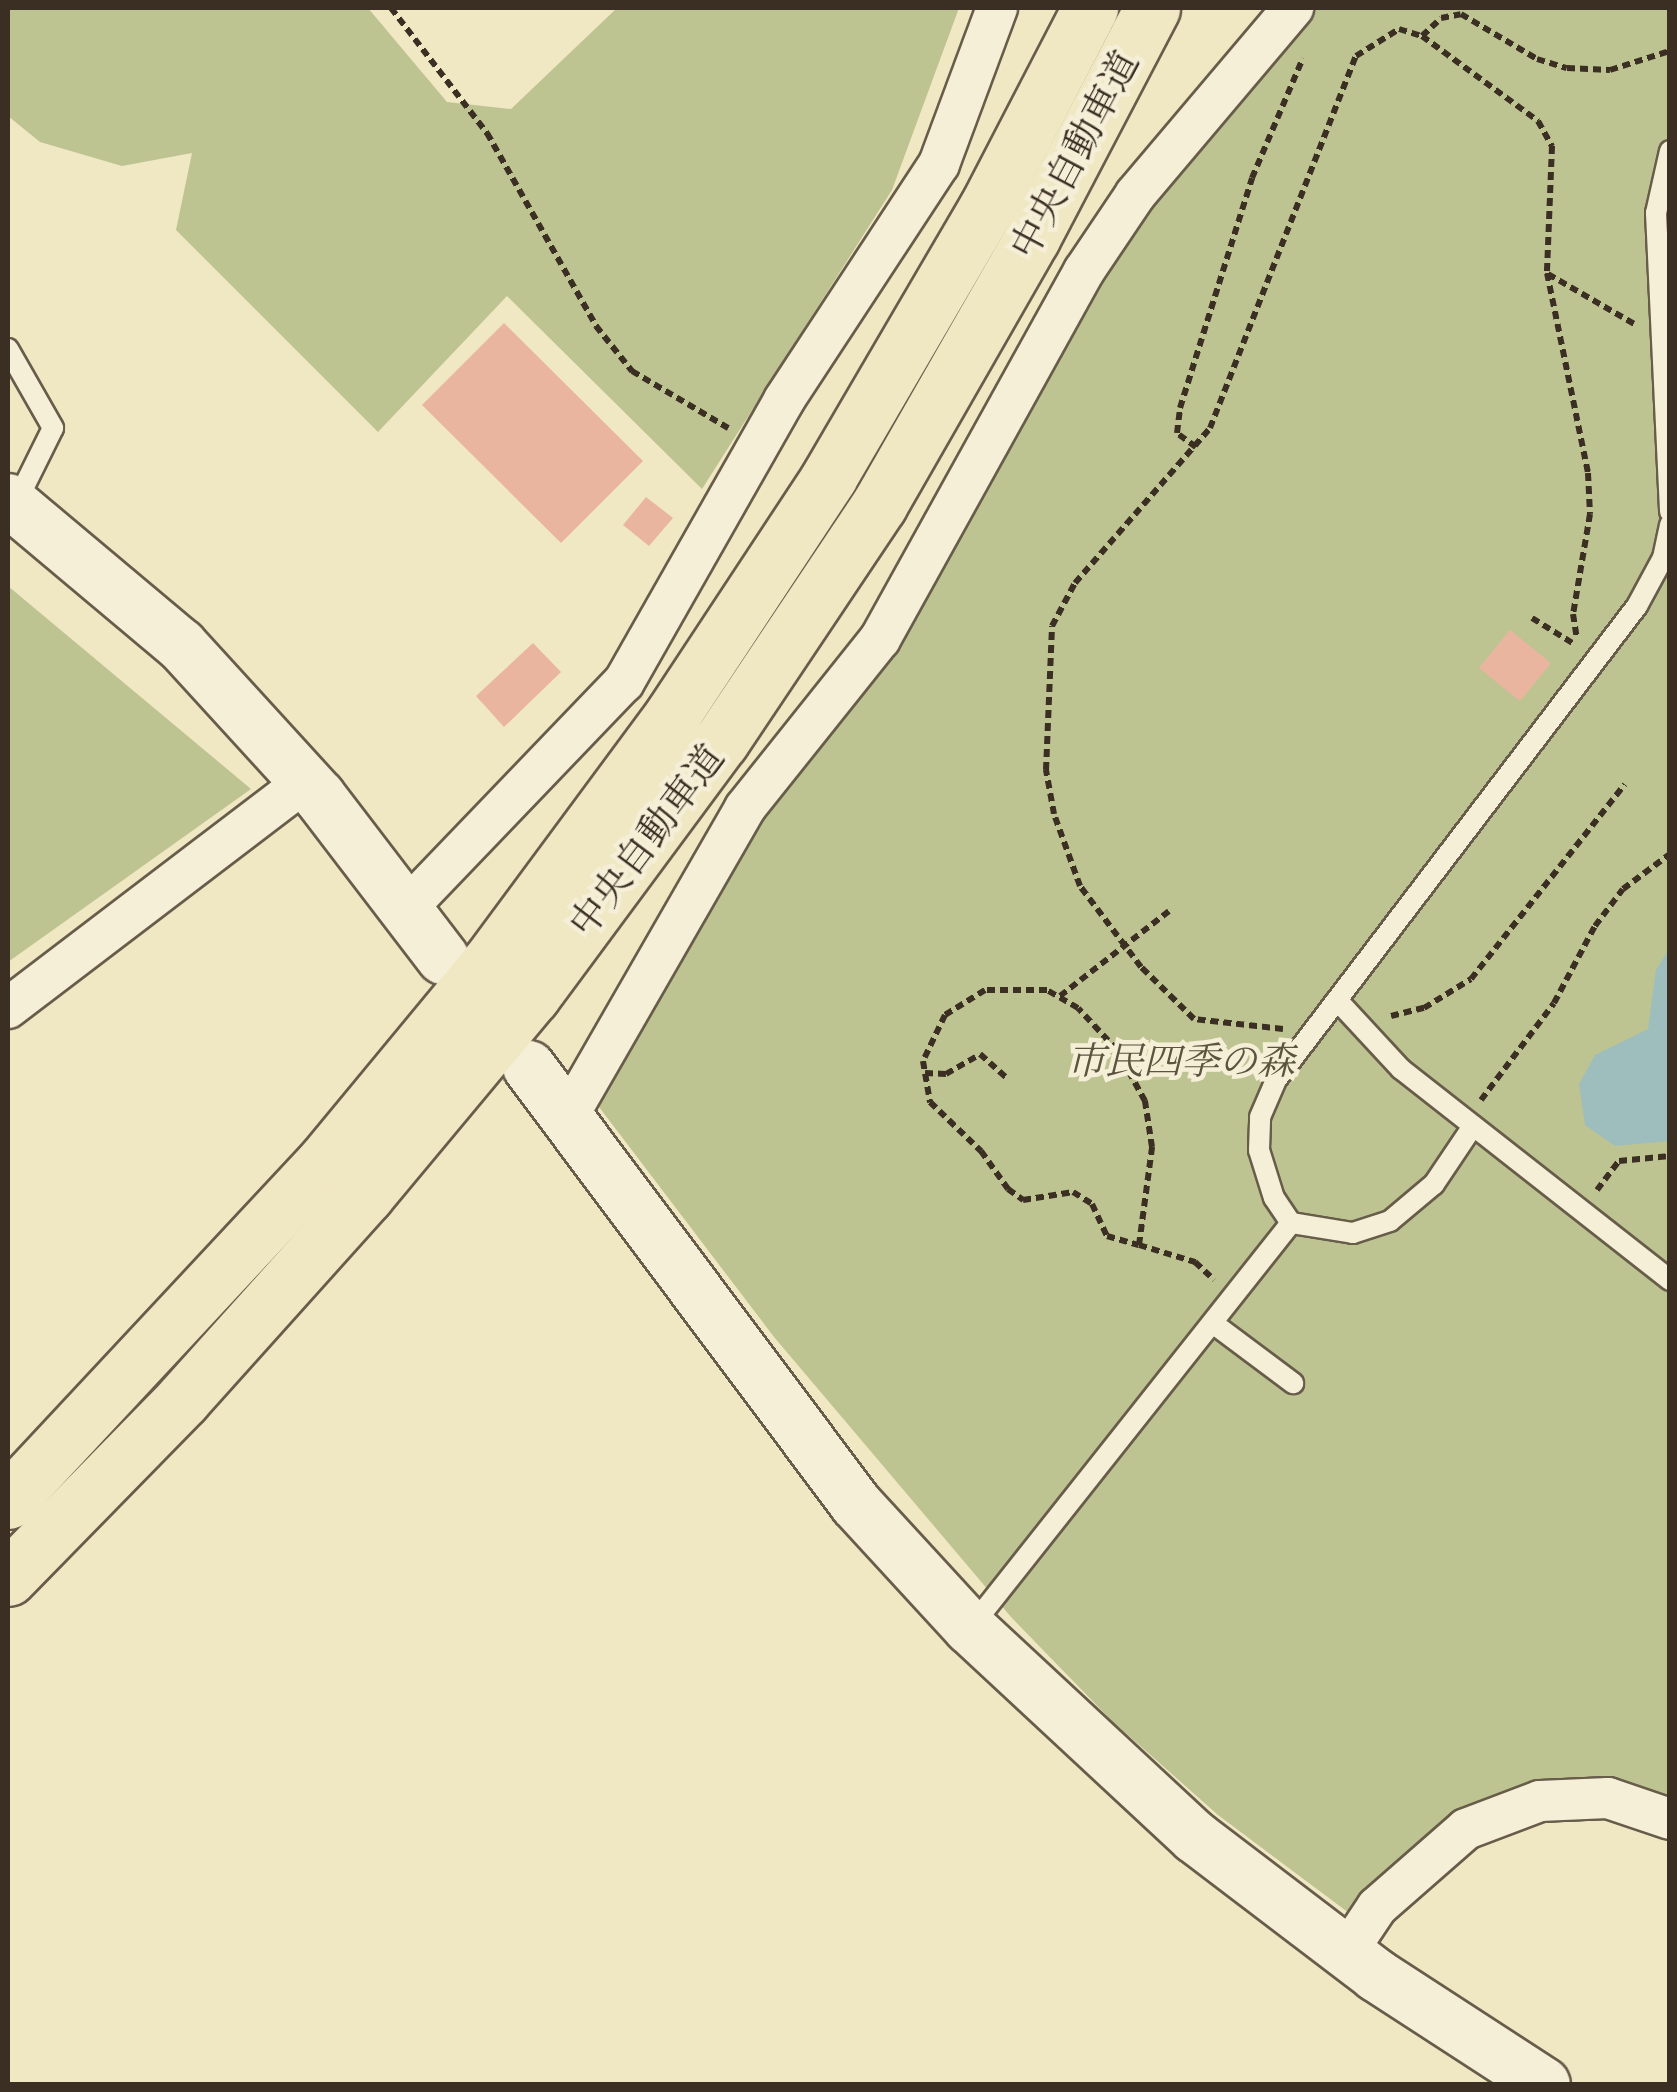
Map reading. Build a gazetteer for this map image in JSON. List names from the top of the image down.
{
  "streets": {
    "highway": ["中央自動車道"]
  },
  "parks": ["市民四季の森"]
}
